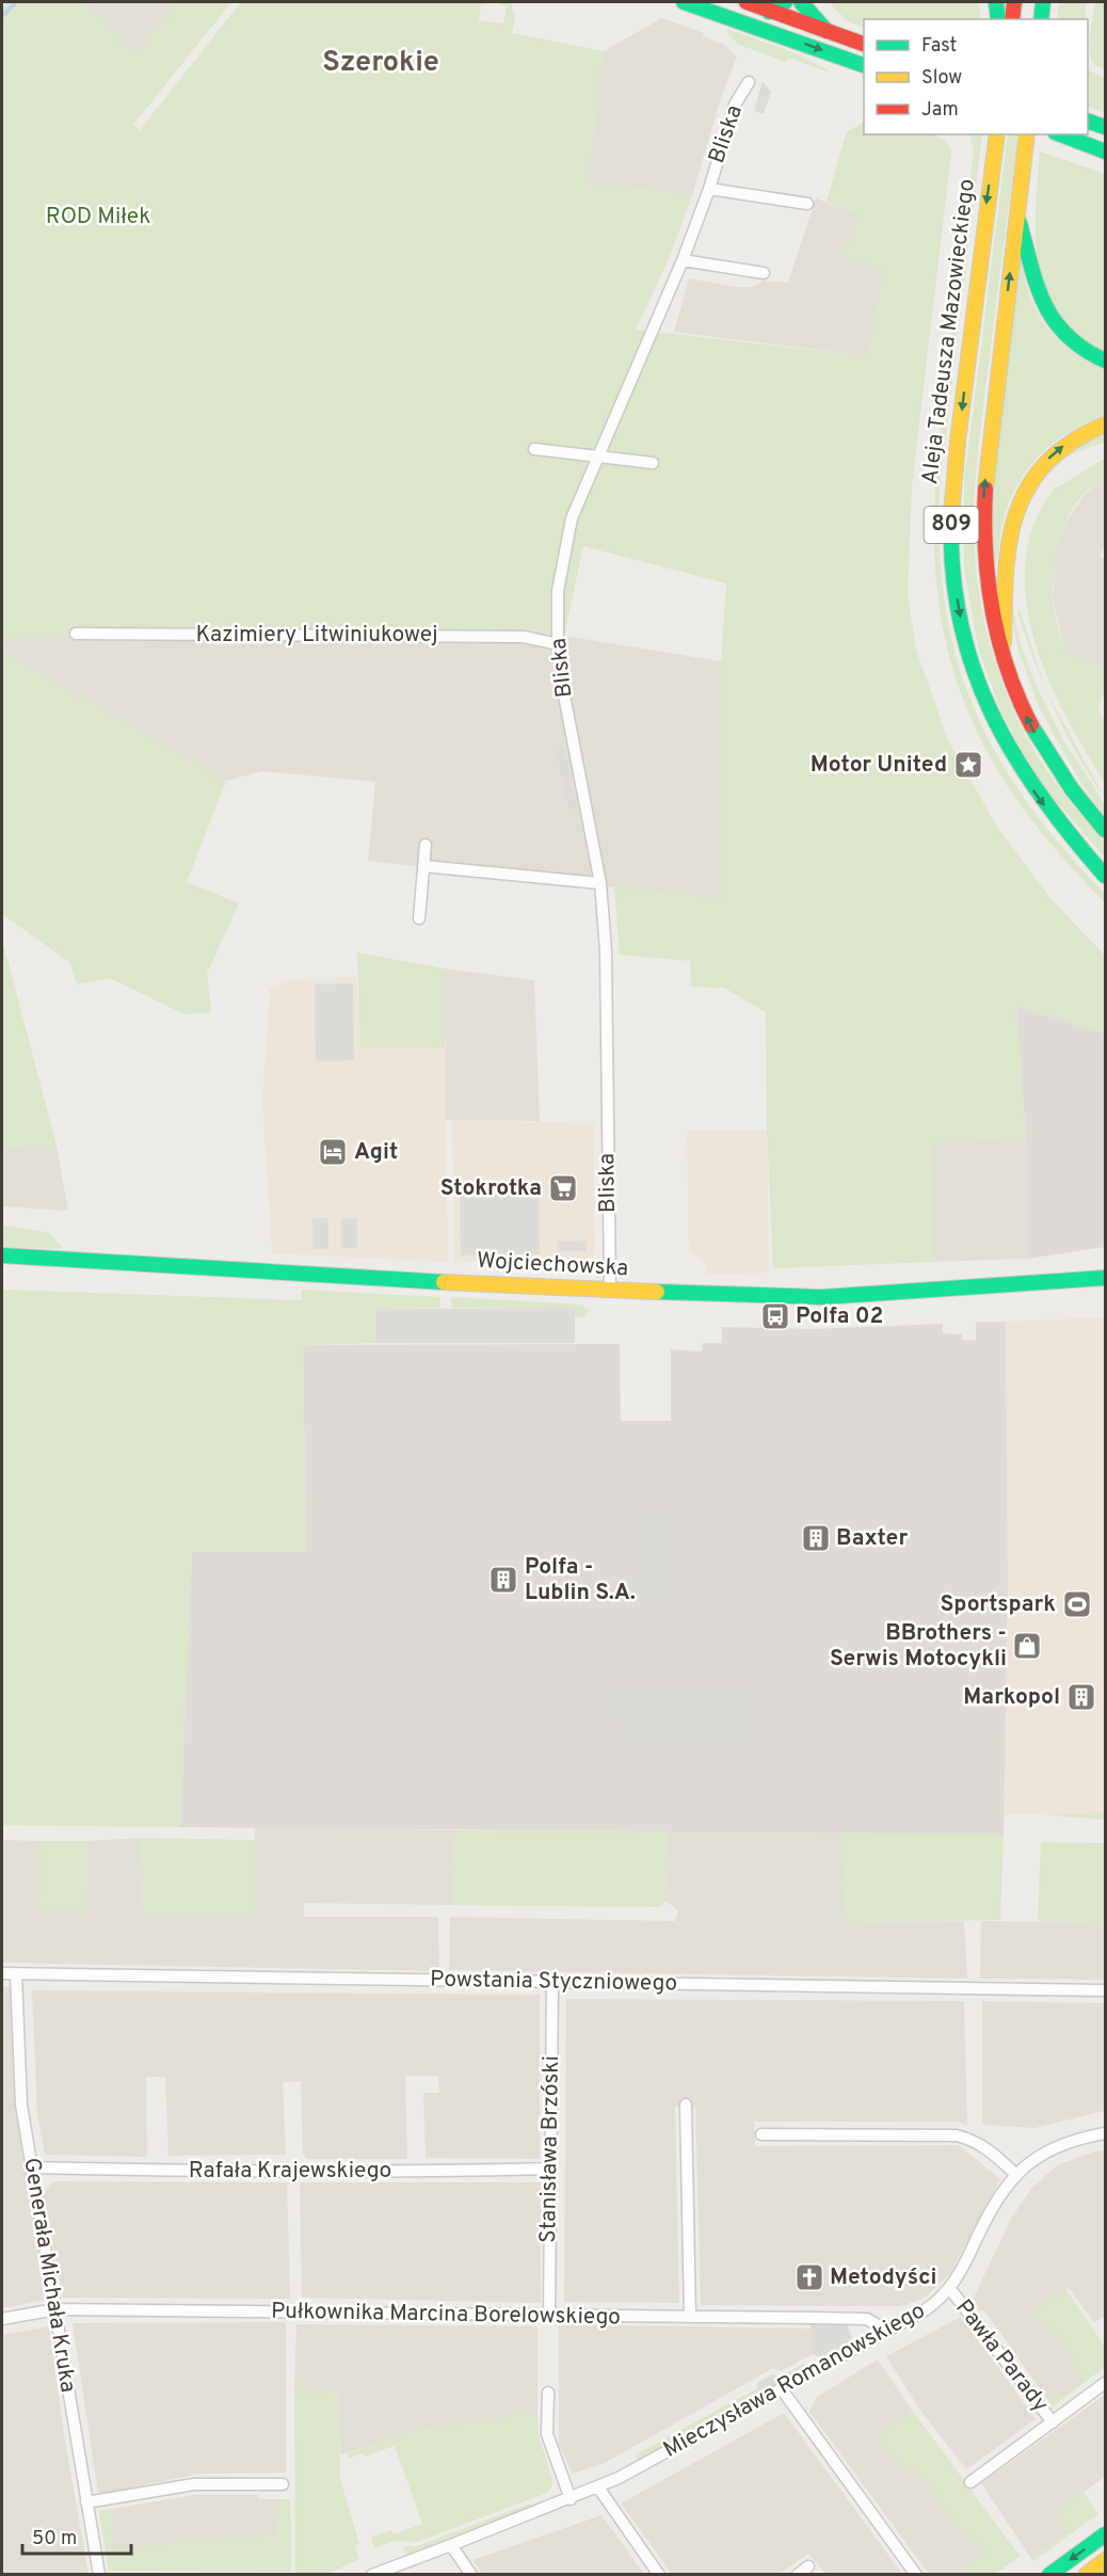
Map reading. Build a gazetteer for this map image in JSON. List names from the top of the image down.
{
  "streets": {
    "main road": ["Aleja Tadeusza Mazowieckiego", "809", "Wojciechowska"],
    "street": [
      "Bliska",
      "Kazimiery Litwiniukowej",
      "Powstania Styczniowego",
      "Stanisława Brzóski",
      "Rafała Krajewskiego",
      "Generała Michała Kruka",
      "Pułkownika Marcina Borelowskiego",
      "Pawła Parady",
      "Mieczysława Romanowskiego"
    ]
  },
  "crossings": [
    ["Bliska", "Kazimiery Litwiniukowej"],
    ["Bliska", "Wojciechowska"],
    ["Powstania Styczniowego", "Stanisława Brzóski"],
    ["Powstania Styczniowego", "Generała Michała Kruka"],
    ["Stanisława Brzóski", "Rafała Krajewskiego"],
    ["Stanisława Brzóski", "Pułkownika Marcina Borelowskiego"],
    ["Rafała Krajewskiego", "Generała Michała Kruka"],
    ["Generała Michała Kruka", "Pułkownika Marcina Borelowskiego"],
    ["Pułkownika Marcina Borelowskiego", "Mieczysława Romanowskiego"],
    ["Pawła Parady", "Mieczysława Romanowskiego"]
  ],
  "districts": ["Szerokie"],
  "parks": ["ROD Miłek"],
  "places": {
    "place": ["Motor United"],
    "hotel": ["Agit"],
    "supermarket": ["Stokrotka"],
    "bus stop": ["Polfa 02"],
    "building": ["Baxter", "Polfa - Lublin S.A.", "Markopol"],
    "sports": ["Sportspark"],
    "shop": ["BBrothers - Serwis Motocykli"],
    "church": ["Metodyści"]
  },
  "legend": ["Fast", "Slow", "Jam"],
  "scale_bar": "50 m"
}
